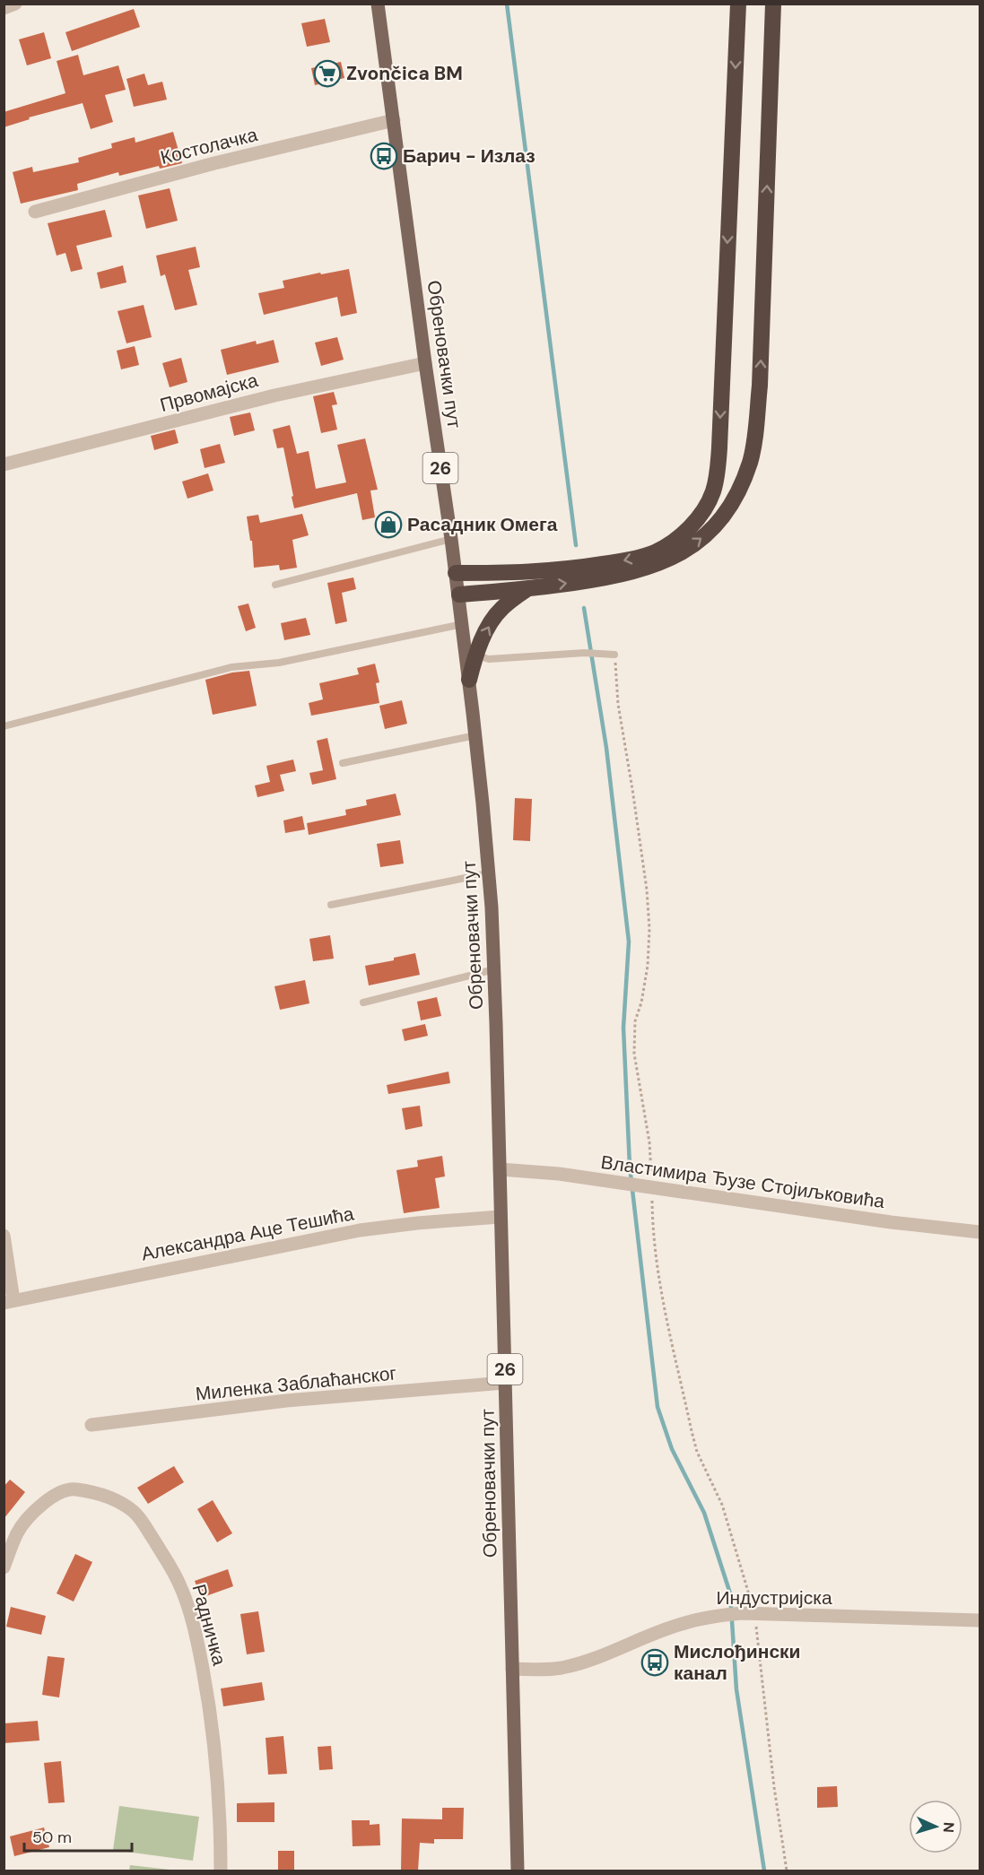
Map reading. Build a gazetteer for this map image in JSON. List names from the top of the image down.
{
  "streets": {
    "main road": ["Обреновачки пут", "26"],
    "street": [
      "Костолачка",
      "Првомајска",
      "Властимира Ђузе Стојиљковића",
      "Александра Аце Тешића",
      "Миленка Заблаћанског",
      "Индустријска",
      "Радничка"
    ]
  },
  "crossings": [
    ["Костолачка", "Обреновачки пут"],
    ["Обреновачки пут", "Првомајска"],
    ["Обреновачки пут", "Властимира Ђузе Стојиљковића"],
    ["Обреновачки пут", "Александра Аце Тешића"],
    ["Обреновачки пут", "Миленка Заблаћанског"],
    ["Обреновачки пут", "Индустријска"]
  ],
  "places": {
    "supermarket": ["Zvončica BM"],
    "bus stop": ["Барич - Излаз", "Мислођински канал"],
    "shop": ["Расадник Омега"]
  },
  "scale_bar": "50 m",
  "north": "right"
}
